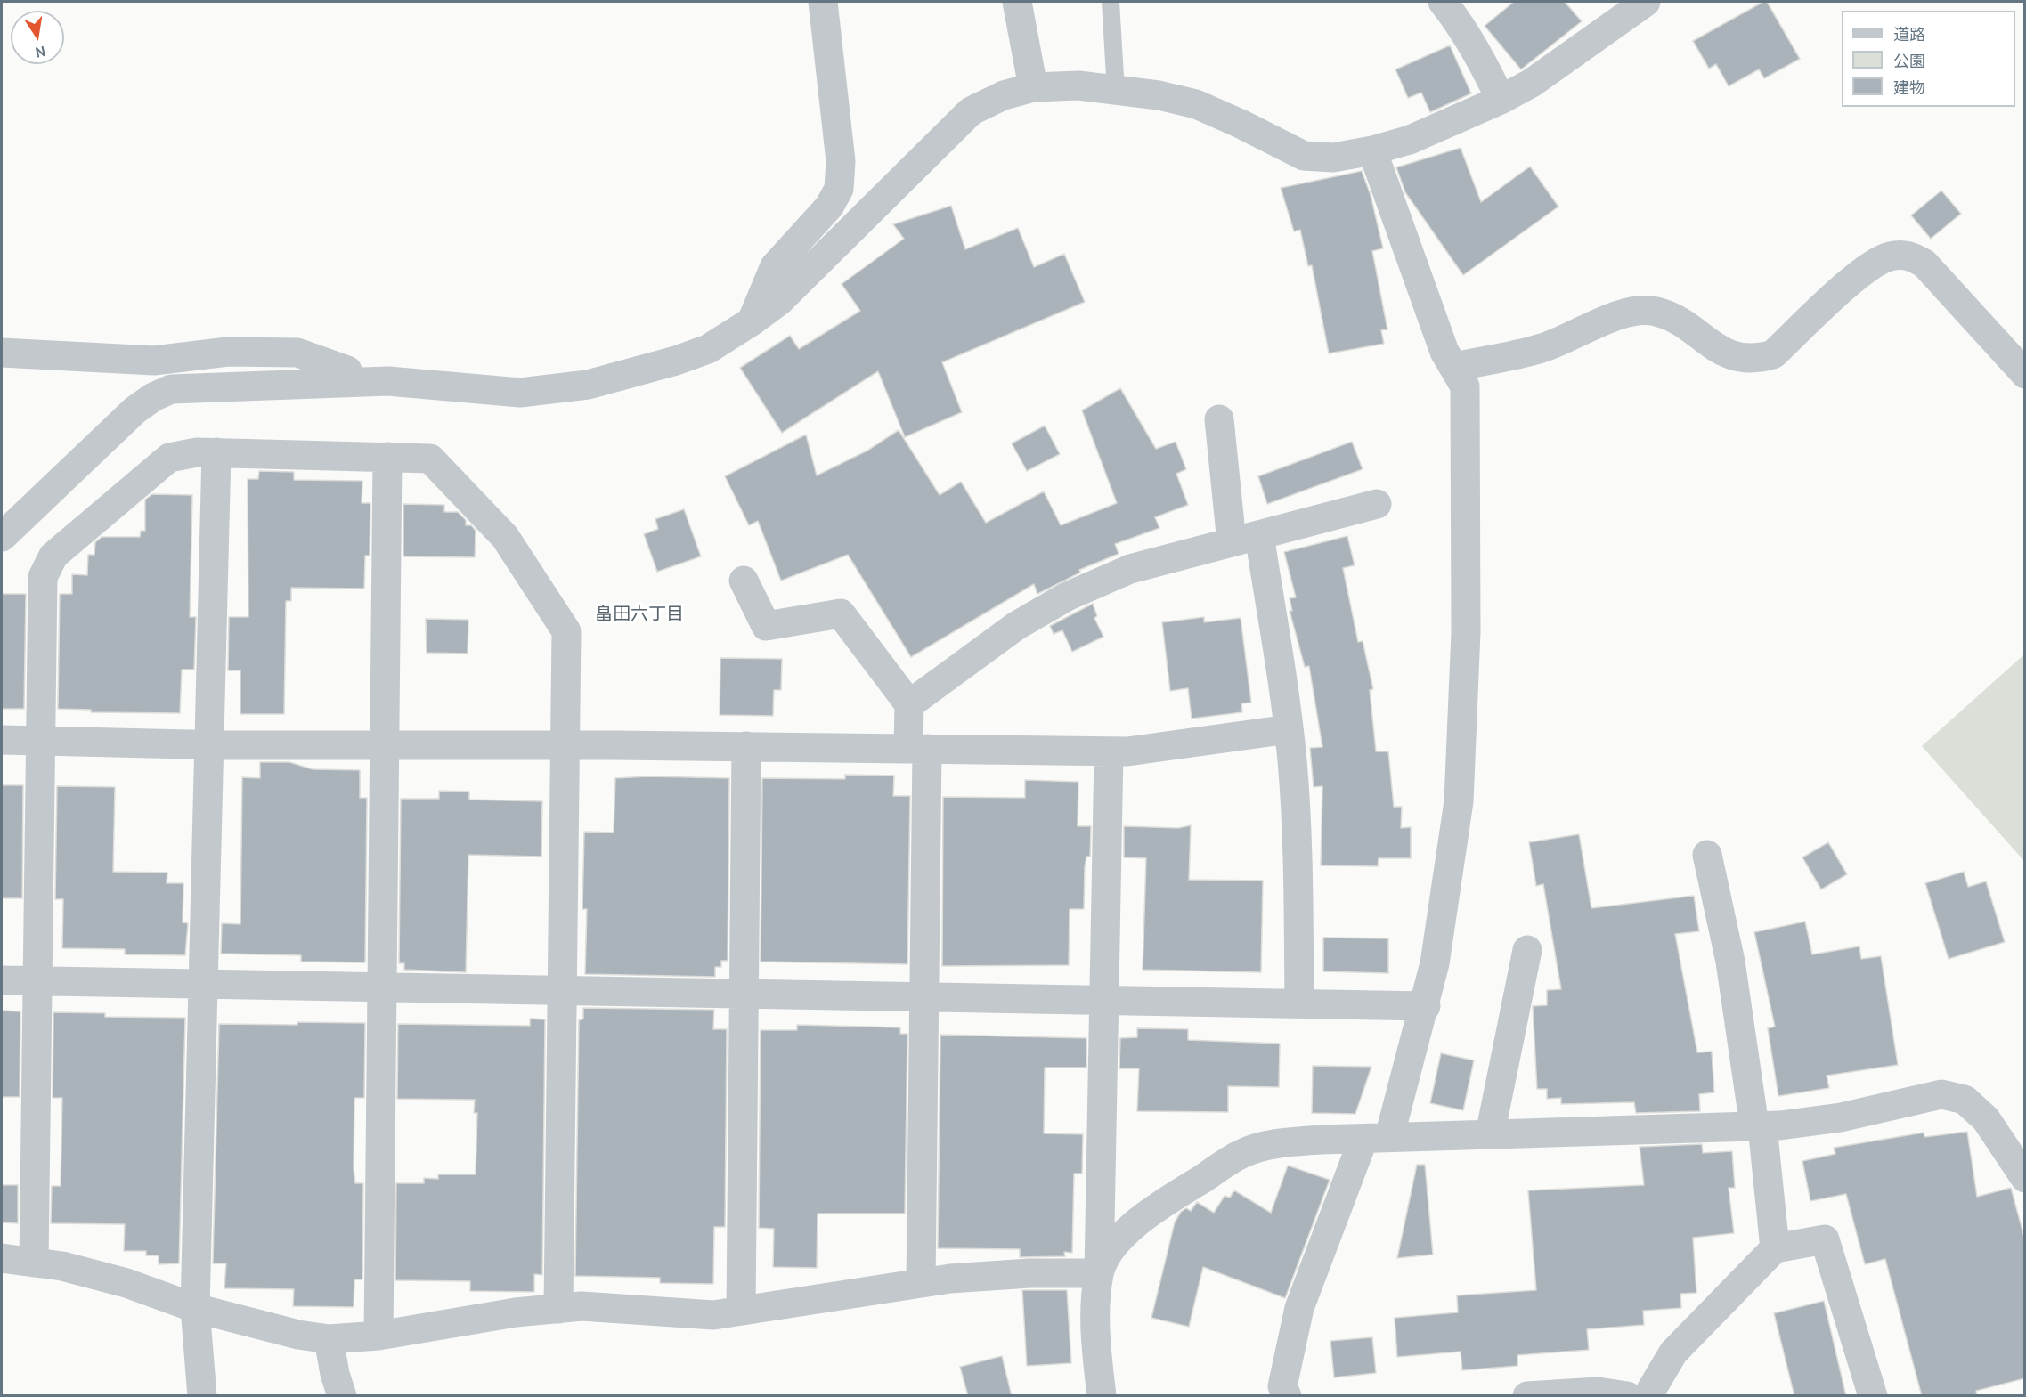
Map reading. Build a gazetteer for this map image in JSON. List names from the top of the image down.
{
  "districts": ["畠田六丁目"],
  "legend": ["道路", "公園", "建物"],
  "north": "bottom"
}
